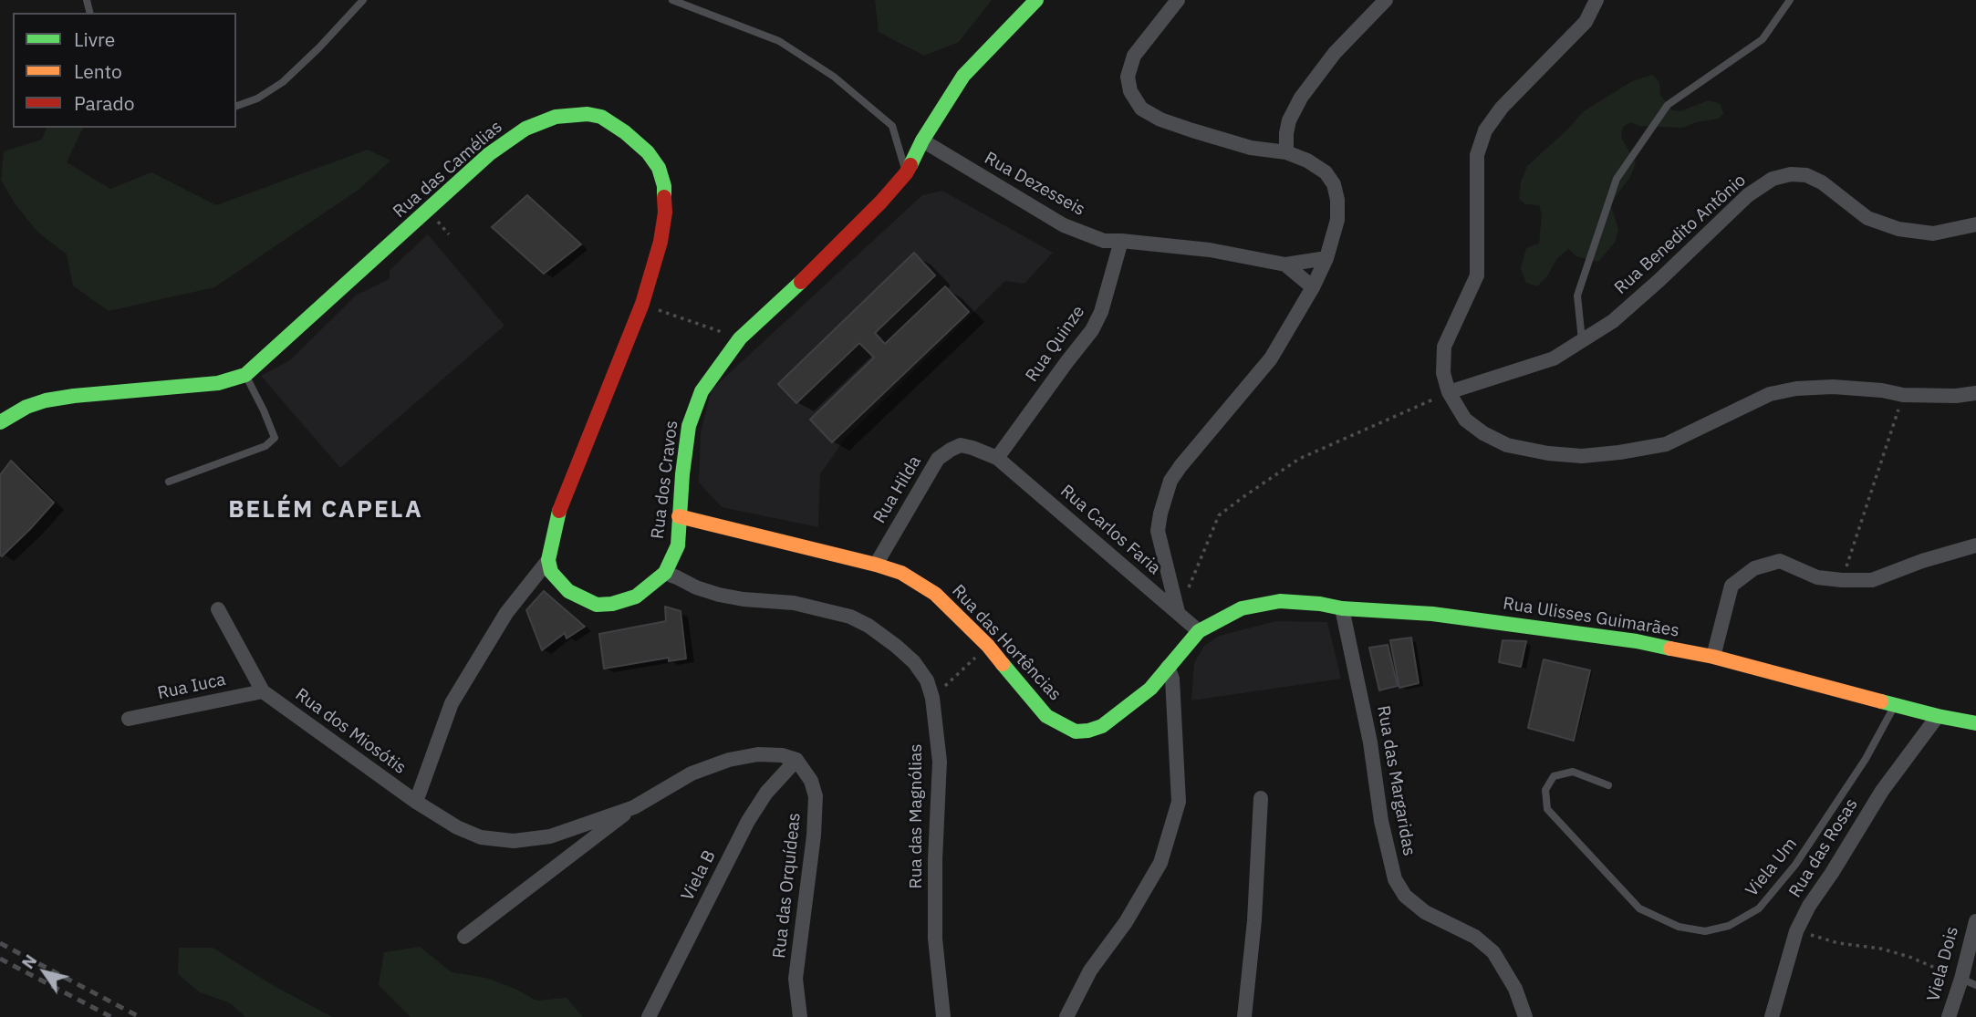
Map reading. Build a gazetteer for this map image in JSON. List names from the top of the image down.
{
  "streets": {
    "main road": [
      "Rua das Camélias",
      "Rua dos Cravos",
      "Rua Ulisses Guimarães",
      "Rua das Hortências"
    ],
    "street": [
      "Rua Dezesseis",
      "Rua Benedito Antônio",
      "Rua Quinze",
      "Rua Hilda",
      "Rua Carlos Faria",
      "Rua Iuca",
      "Rua dos Miosótis",
      "Rua das Margaridas",
      "Rua das Magnólias",
      "Rua das Rosas",
      "Viela B",
      "Rua das Orquídeas",
      "Viela Dois"
    ],
    "lane": ["Viela Um"]
  },
  "crossings": [
    ["Rua das Camélias", "Rua dos Cravos"],
    ["Rua Dezesseis", "Rua Quinze"],
    ["Rua Dezesseis", "Rua dos Cravos"],
    ["Rua Quinze", "Rua Hilda"],
    ["Rua Quinze", "Rua Carlos Faria"],
    ["Rua dos Cravos", "Rua das Hortências"],
    ["Rua dos Cravos", "Rua das Magnólias"],
    ["Rua Hilda", "Rua Carlos Faria"],
    ["Rua Hilda", "Rua das Hortências"],
    ["Rua Carlos Faria", "Rua Ulisses Guimarães"],
    ["Rua Carlos Faria", "Rua das Hortências"],
    ["Rua Ulisses Guimarães", "Rua das Hortências"],
    ["Rua Ulisses Guimarães", "Rua das Margaridas"],
    ["Rua Ulisses Guimarães", "Rua das Rosas"],
    ["Rua Ulisses Guimarães", "Viela Um"],
    ["Rua Iuca", "Rua dos Miosótis"],
    ["Viela B", "Rua das Orquídeas"]
  ],
  "districts": ["BELÉM CAPELA"],
  "legend": ["Livre", "Lento", "Parado"],
  "north": "top left"
}
